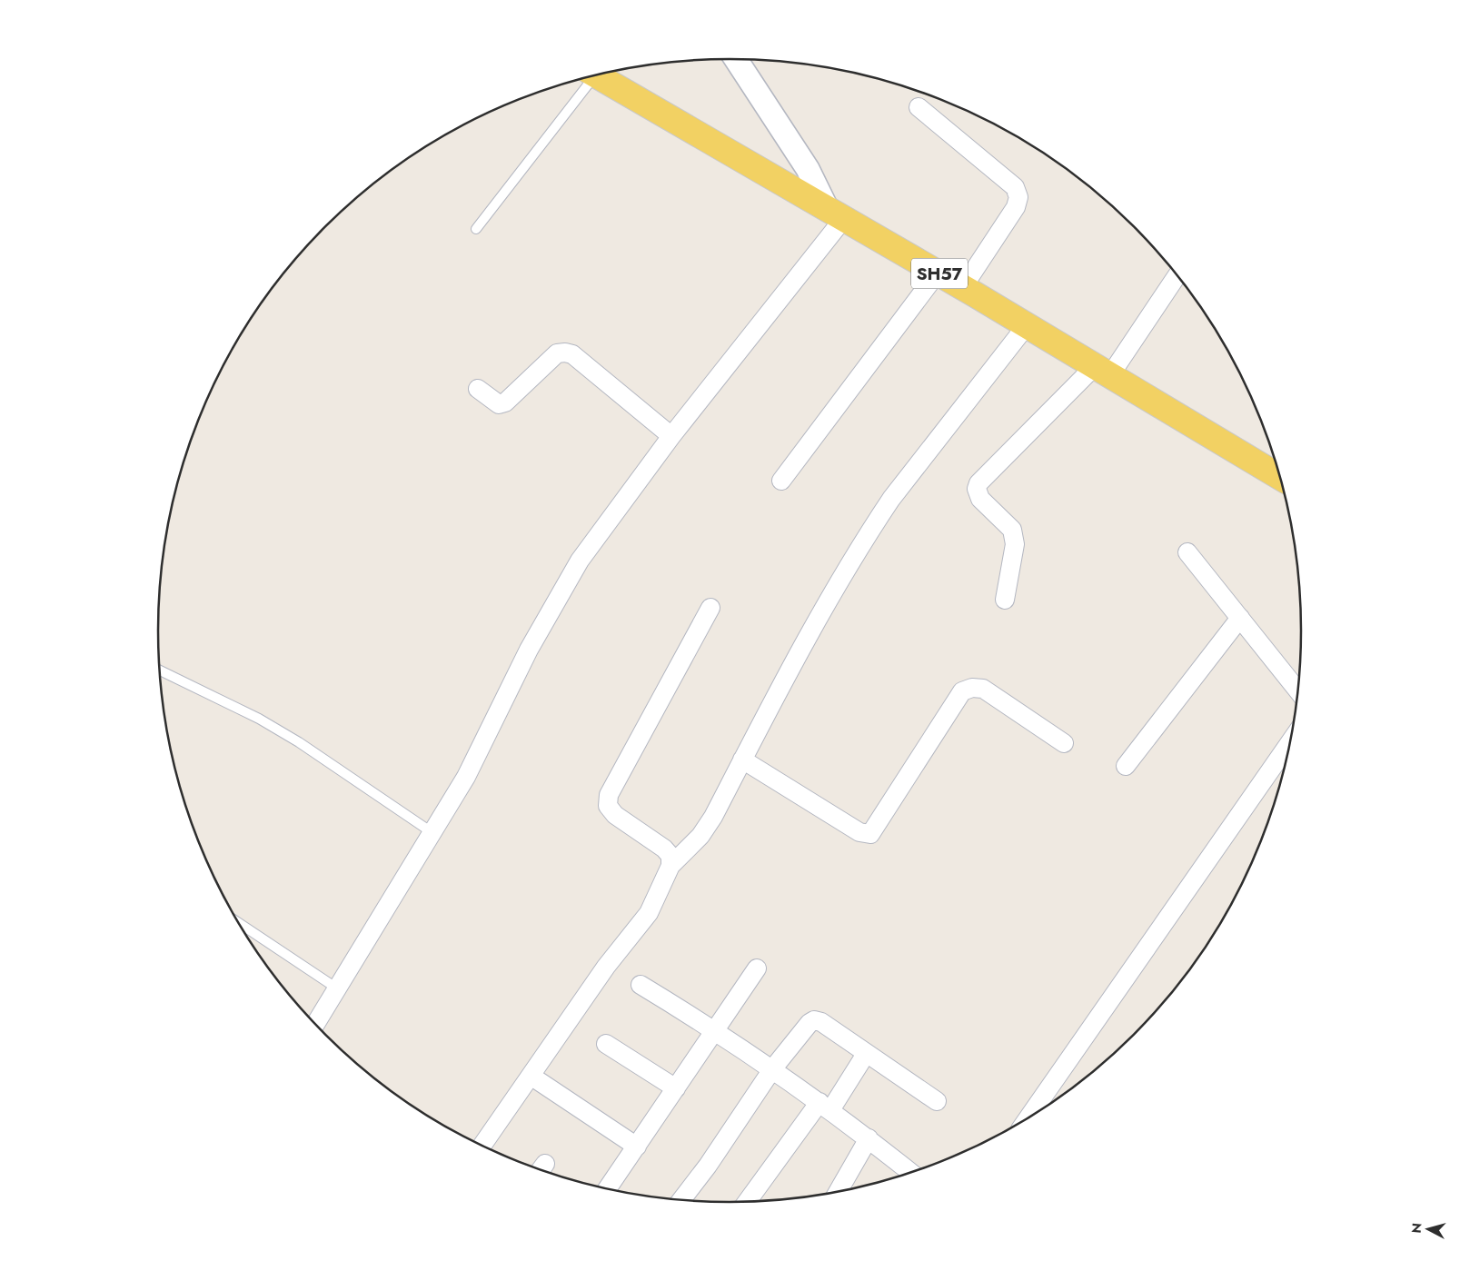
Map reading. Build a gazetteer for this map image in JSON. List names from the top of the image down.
{
  "streets": {
    "main road": ["SH57"]
  },
  "north": "left"
}
